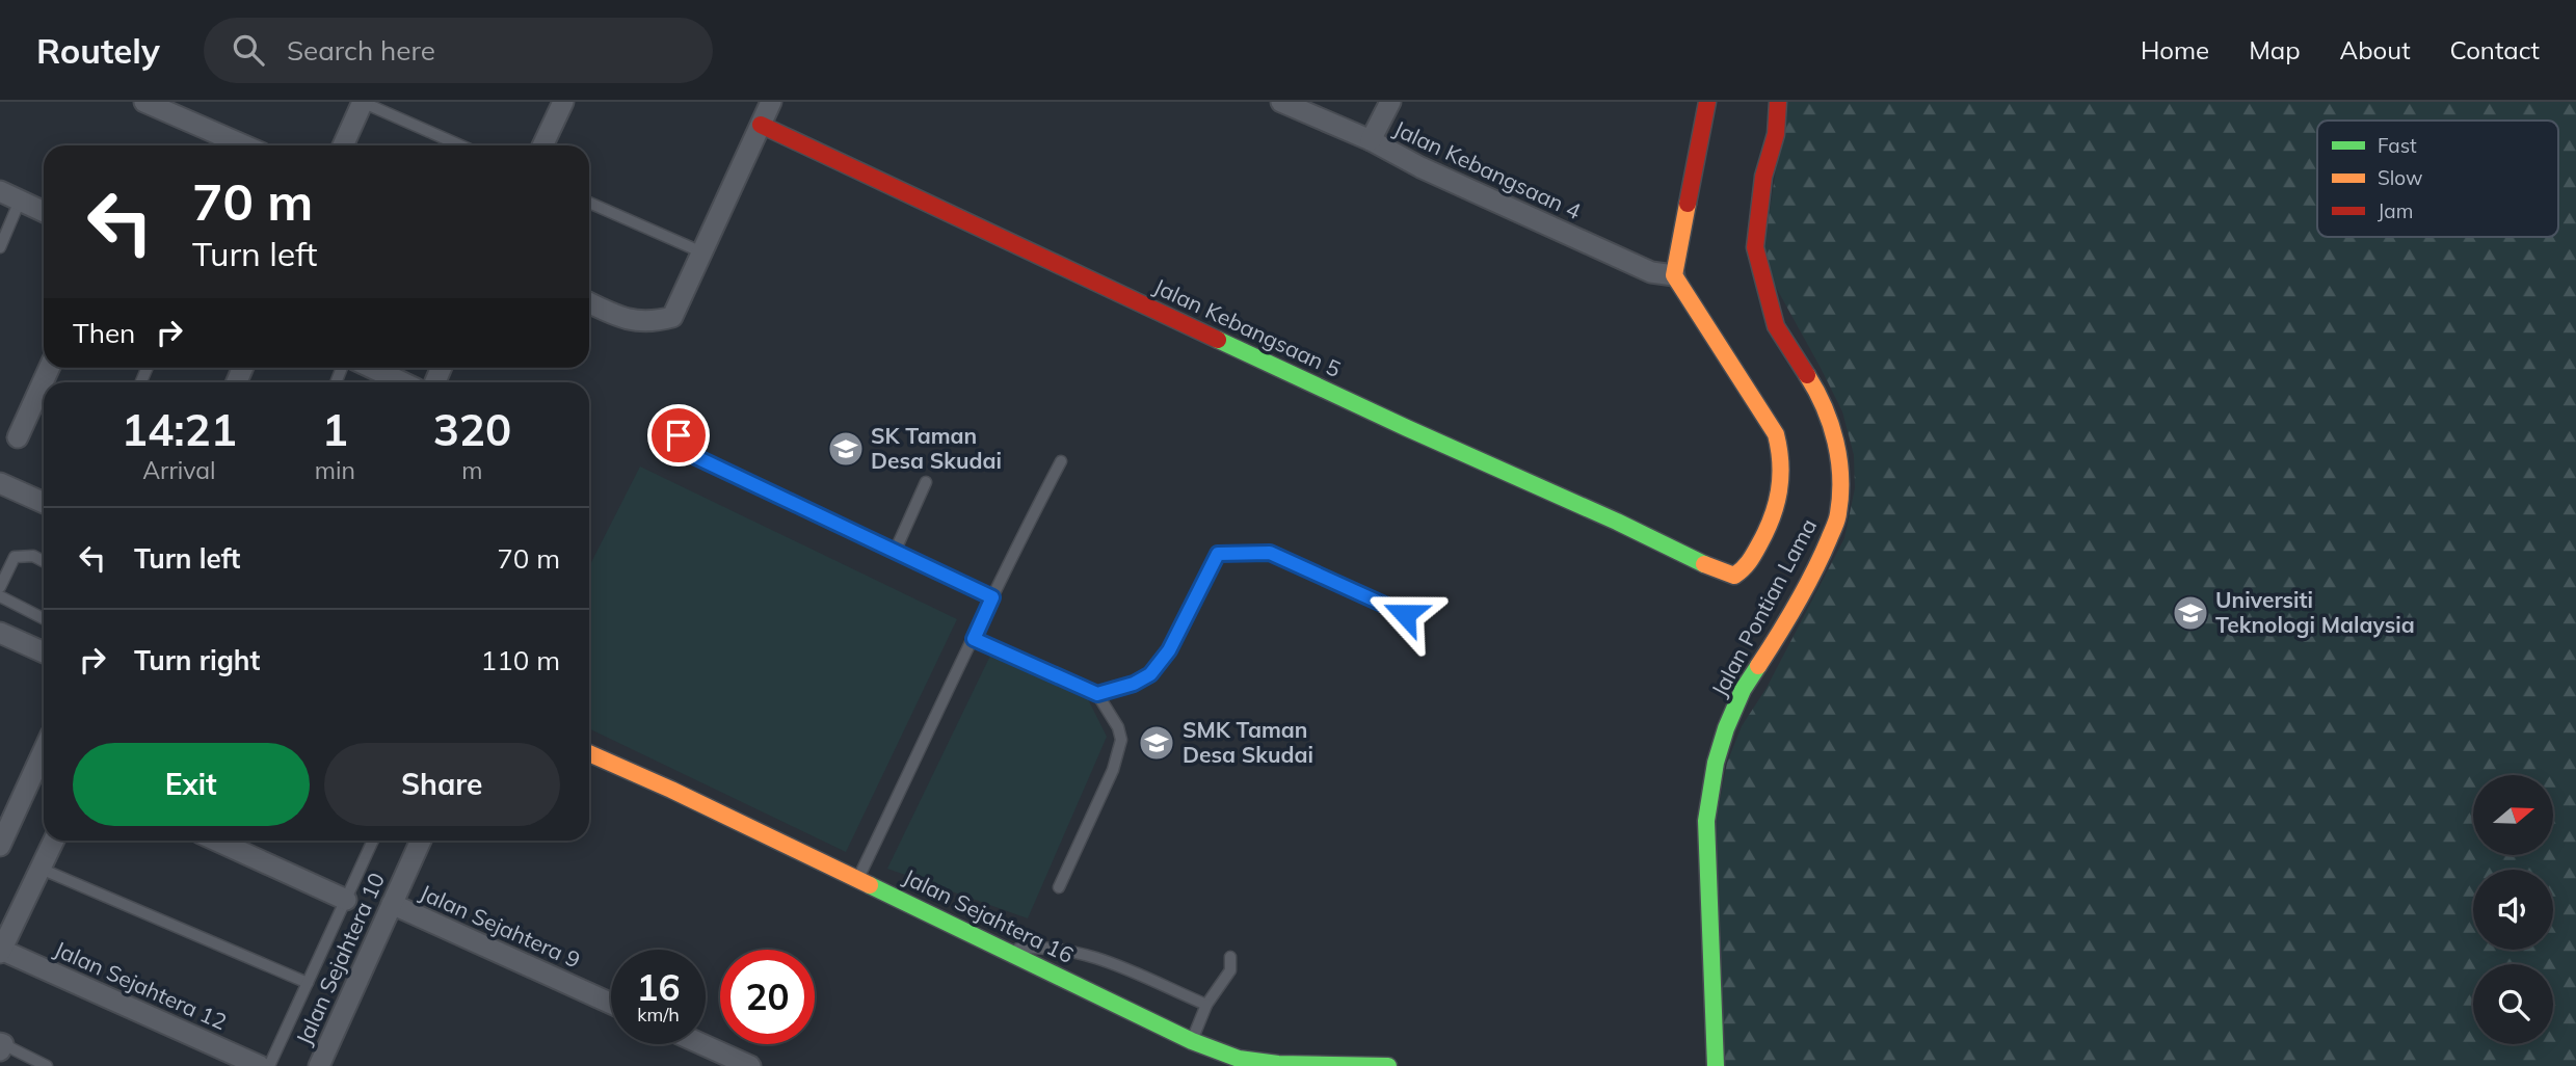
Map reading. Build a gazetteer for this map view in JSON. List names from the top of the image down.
{
  "streets": {
    "street": [
      "Jalan Kebangsaan 4",
      "Jalan Kebangsaan 5",
      "Jalan Pontian Lama",
      "Jalan Sejahtera 16",
      "Jalan Sejahtera 9",
      "Jalan Sejahtera 10",
      "Jalan Sejahtera 12"
    ]
  },
  "crossings": [
    ["Jalan Kebangsaan 4", "Jalan Kebangsaan 5"],
    ["Jalan Sejahtera 9", "Jalan Sejahtera 10"]
  ],
  "places": {
    "school or university": ["SK Taman Desa Skudai", "Universiti Teknologi Malaysia", "SMK Taman Desa Skudai"]
  },
  "legend": ["Fast", "Slow", "Jam"],
  "north": "right",
  "page": {
    "header": "Routely",
    "search": "Search here",
    "nav": [
      "Home",
      "Map",
      "About",
      "Contact"
    ],
    "turn": ["70 m", "Turn left"],
    "then": "Then",
    "eta": [
      "14:21",
      "Arrival",
      "1",
      "min",
      "320",
      "m"
    ],
    "list": [
      {
        "name": "Turn left",
        "value": "70 m"
      },
      {
        "name": "Turn right",
        "value": "110 m"
      }
    ],
    "buttons": ["Exit", "Share"],
    "speed": "16 km/h",
    "limit": "20"
  }
}
